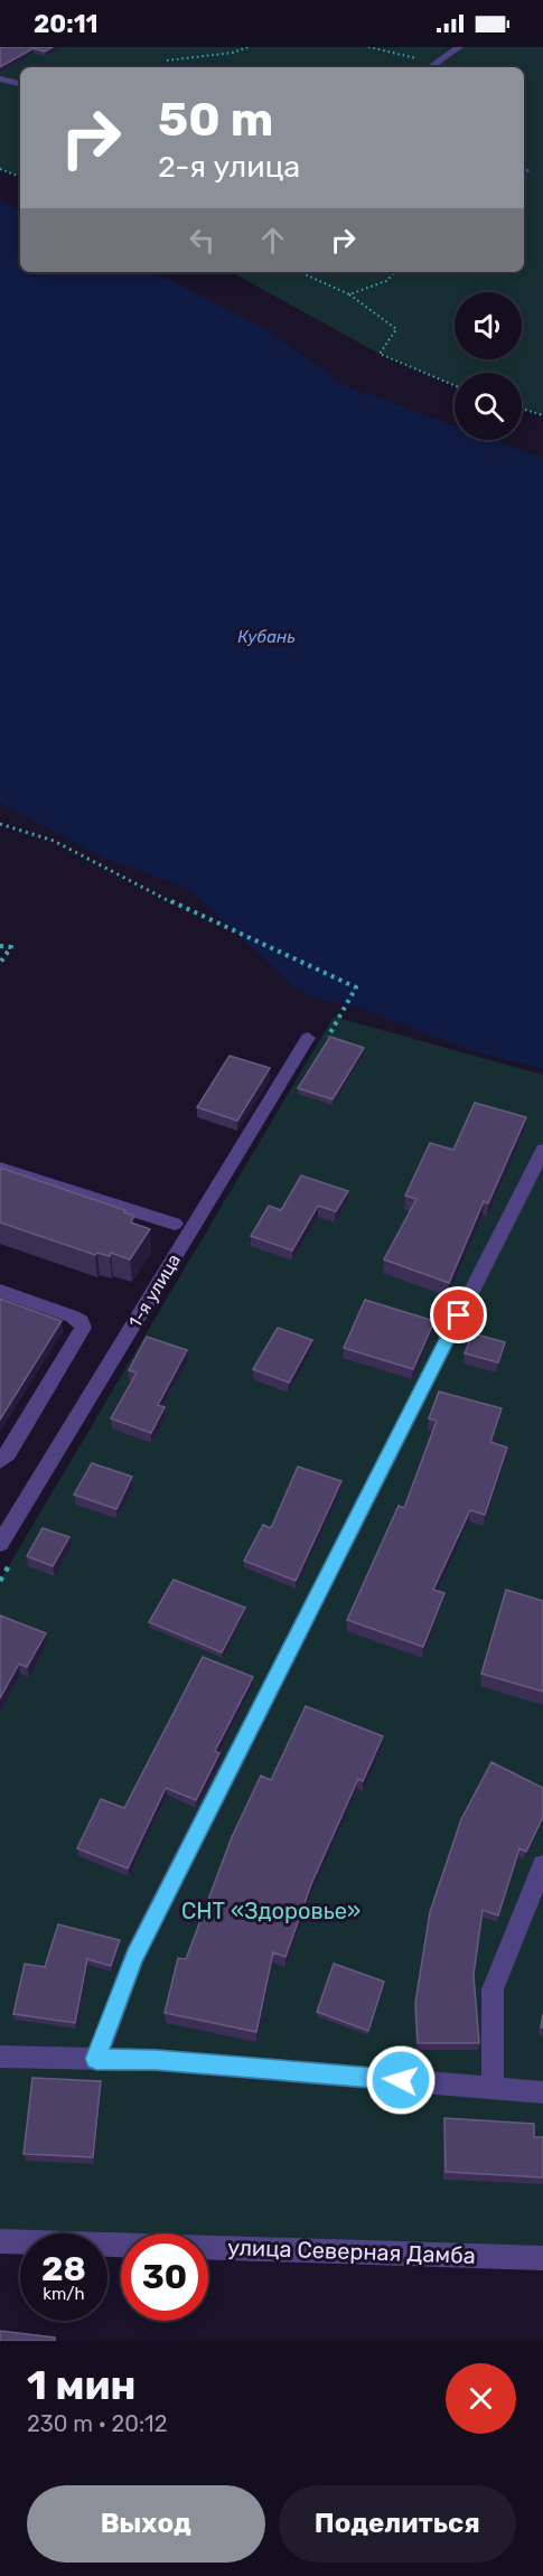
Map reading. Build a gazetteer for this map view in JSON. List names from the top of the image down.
{
  "streets": {
    "street": ["1-я улица", "улица Северная Дамба"]
  },
  "water": ["Кубань"],
  "parks": ["СНТ «Здоровье»"],
  "page": {
    "status": "20:11",
    "turn": ["50 m", "2-я улица"],
    "speed": "28 km/h",
    "limit": "30",
    "heading": ["1 мин", "230 m · 20:12"],
    "buttons": ["Выход", "Поделиться"]
  }
}
